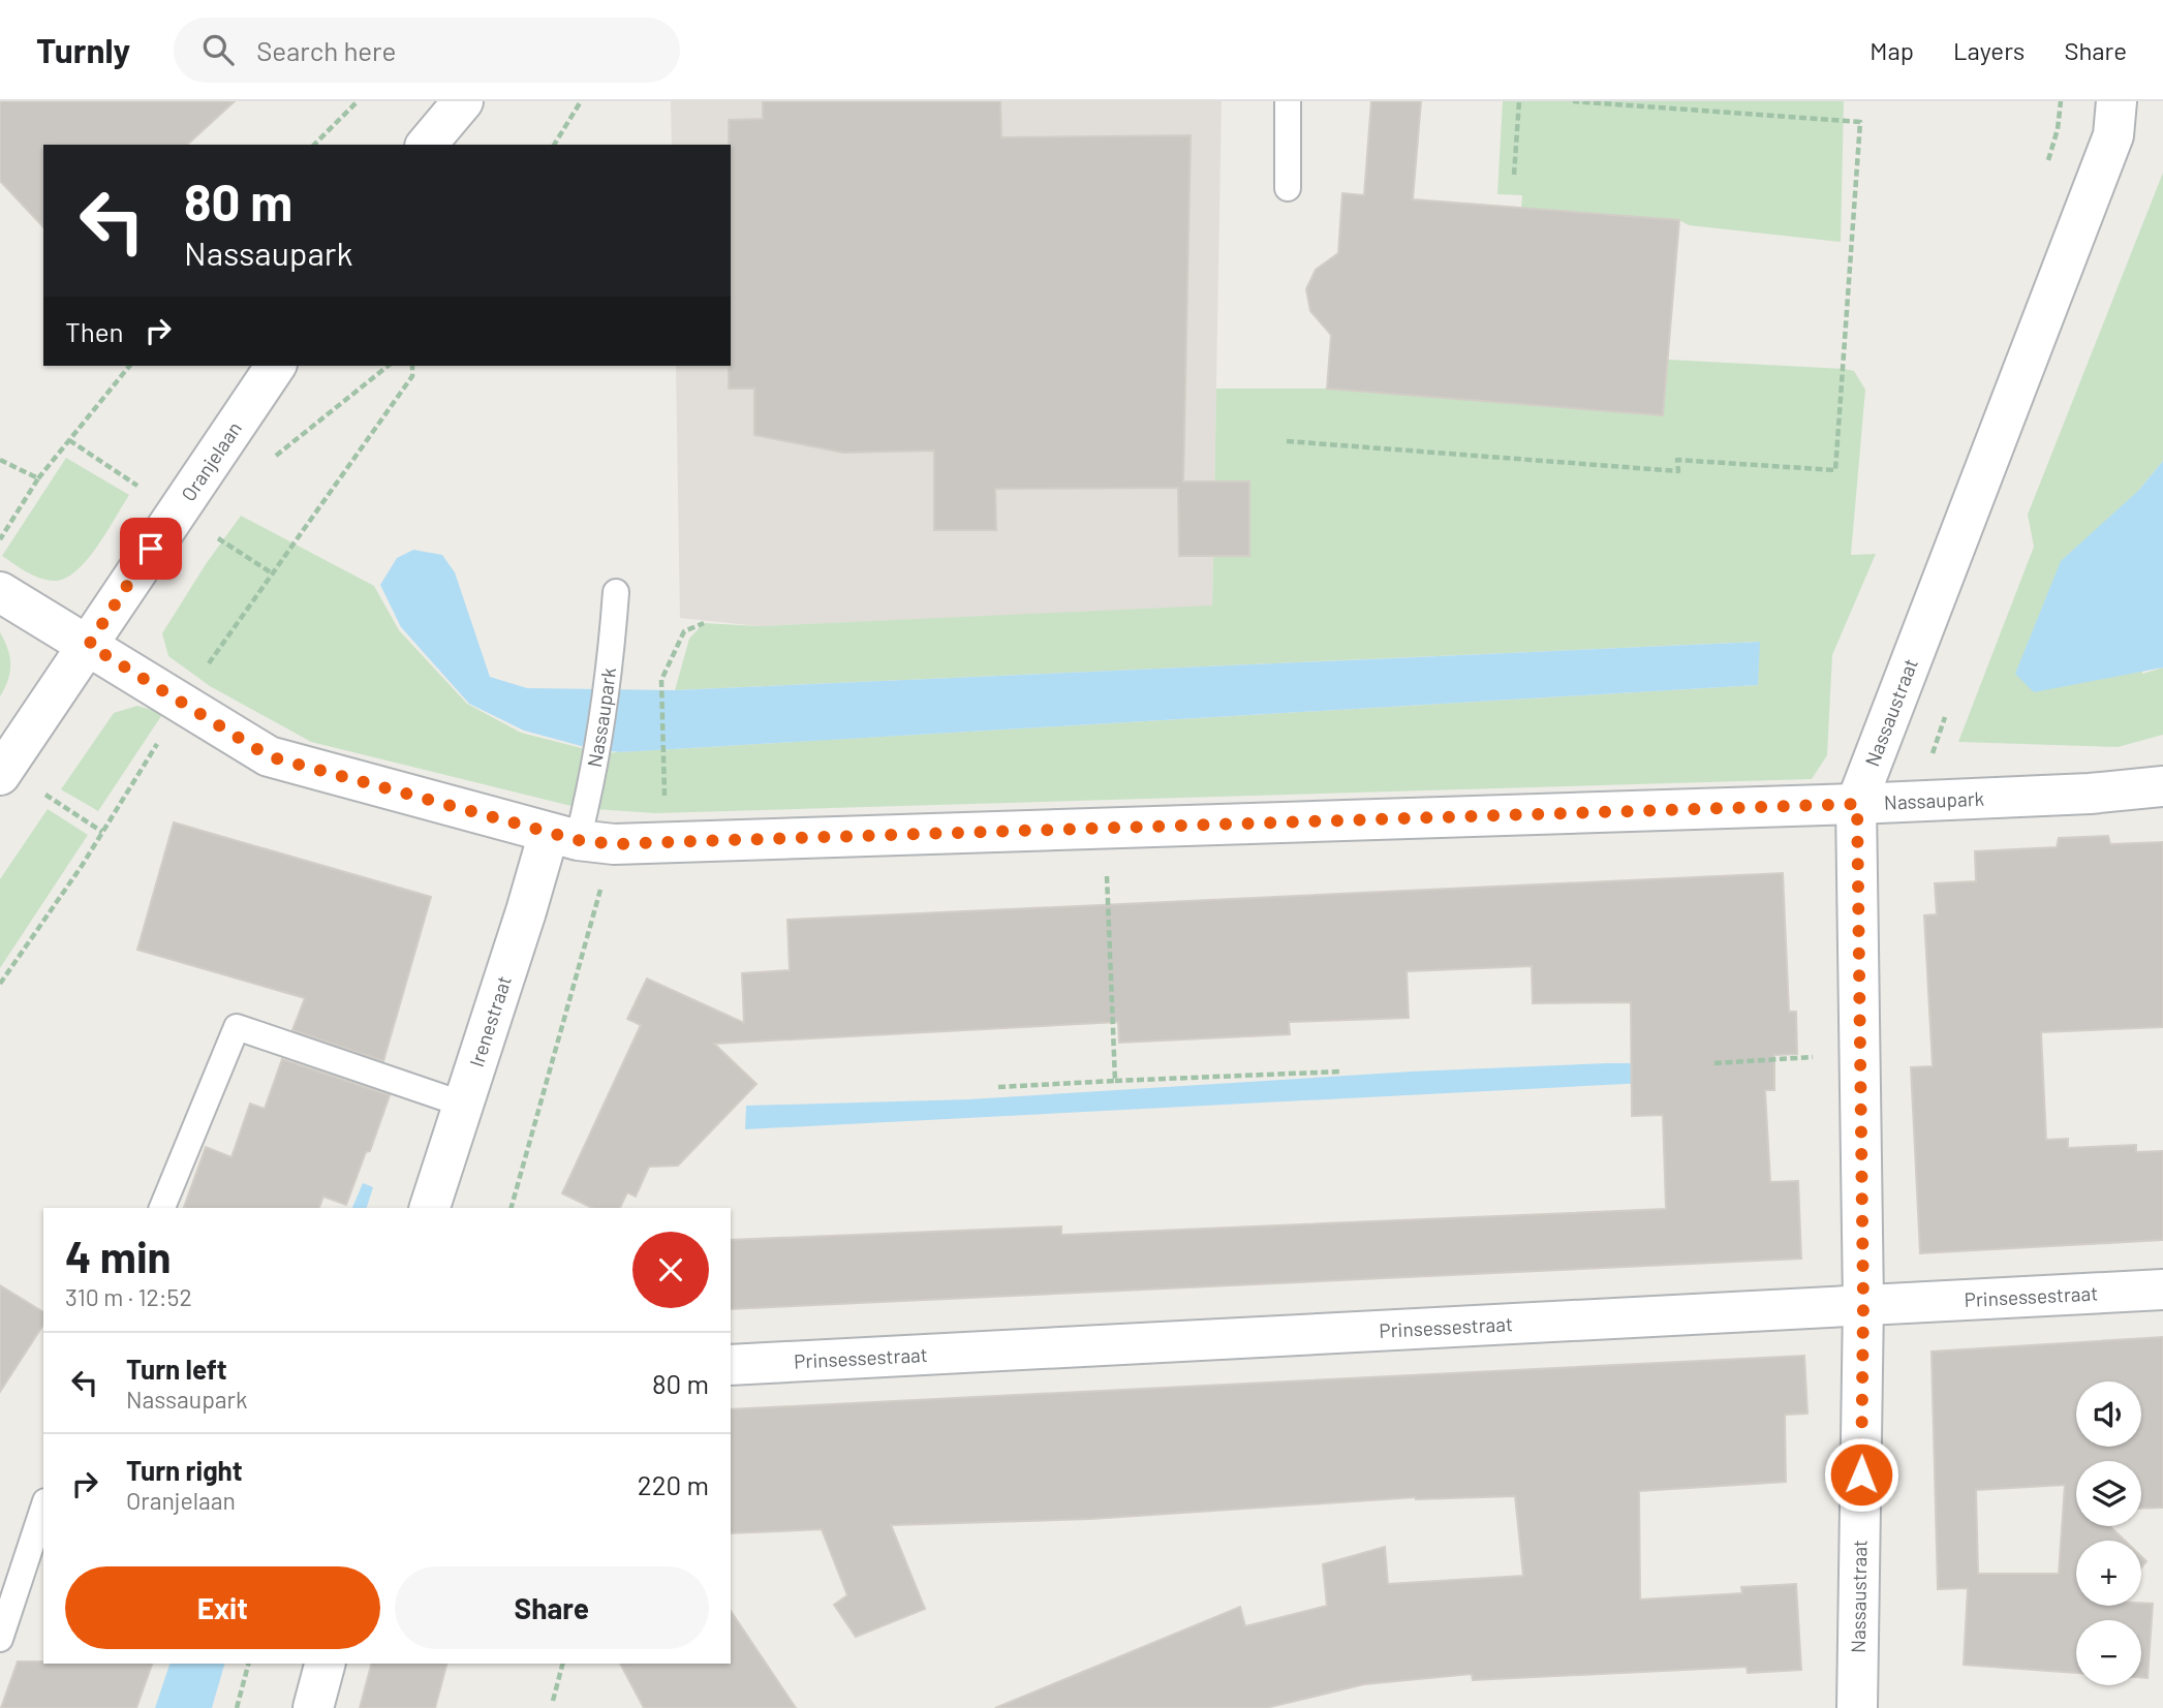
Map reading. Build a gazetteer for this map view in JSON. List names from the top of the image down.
{
  "streets": {
    "street": [
      "Oranjelaan",
      "Nassaustraat",
      "Nassaupark",
      "Irenestraat",
      "Prinsessestraat"
    ]
  },
  "crossings": [
    ["Oranjelaan", "Nassaupark"],
    ["Nassaustraat", "Nassaupark"],
    ["Nassaustraat", "Prinsessestraat"],
    ["Nassaupark", "Irenestraat"]
  ],
  "page": {
    "header": "Turnly",
    "search": "Search here",
    "nav": ["Map", "Layers", "Share"],
    "turn": ["80 m", "Nassaupark"],
    "then": "Then",
    "heading": ["4 min", "310 m · 12:52"],
    "list": [
      {
        "name": "Turn left",
        "note": "Nassaupark",
        "value": "80 m"
      },
      {
        "name": "Turn right",
        "note": "Oranjelaan",
        "value": "220 m"
      }
    ],
    "map_buttons": ["+", "−"],
    "buttons": ["Exit", "Share"]
  }
}
